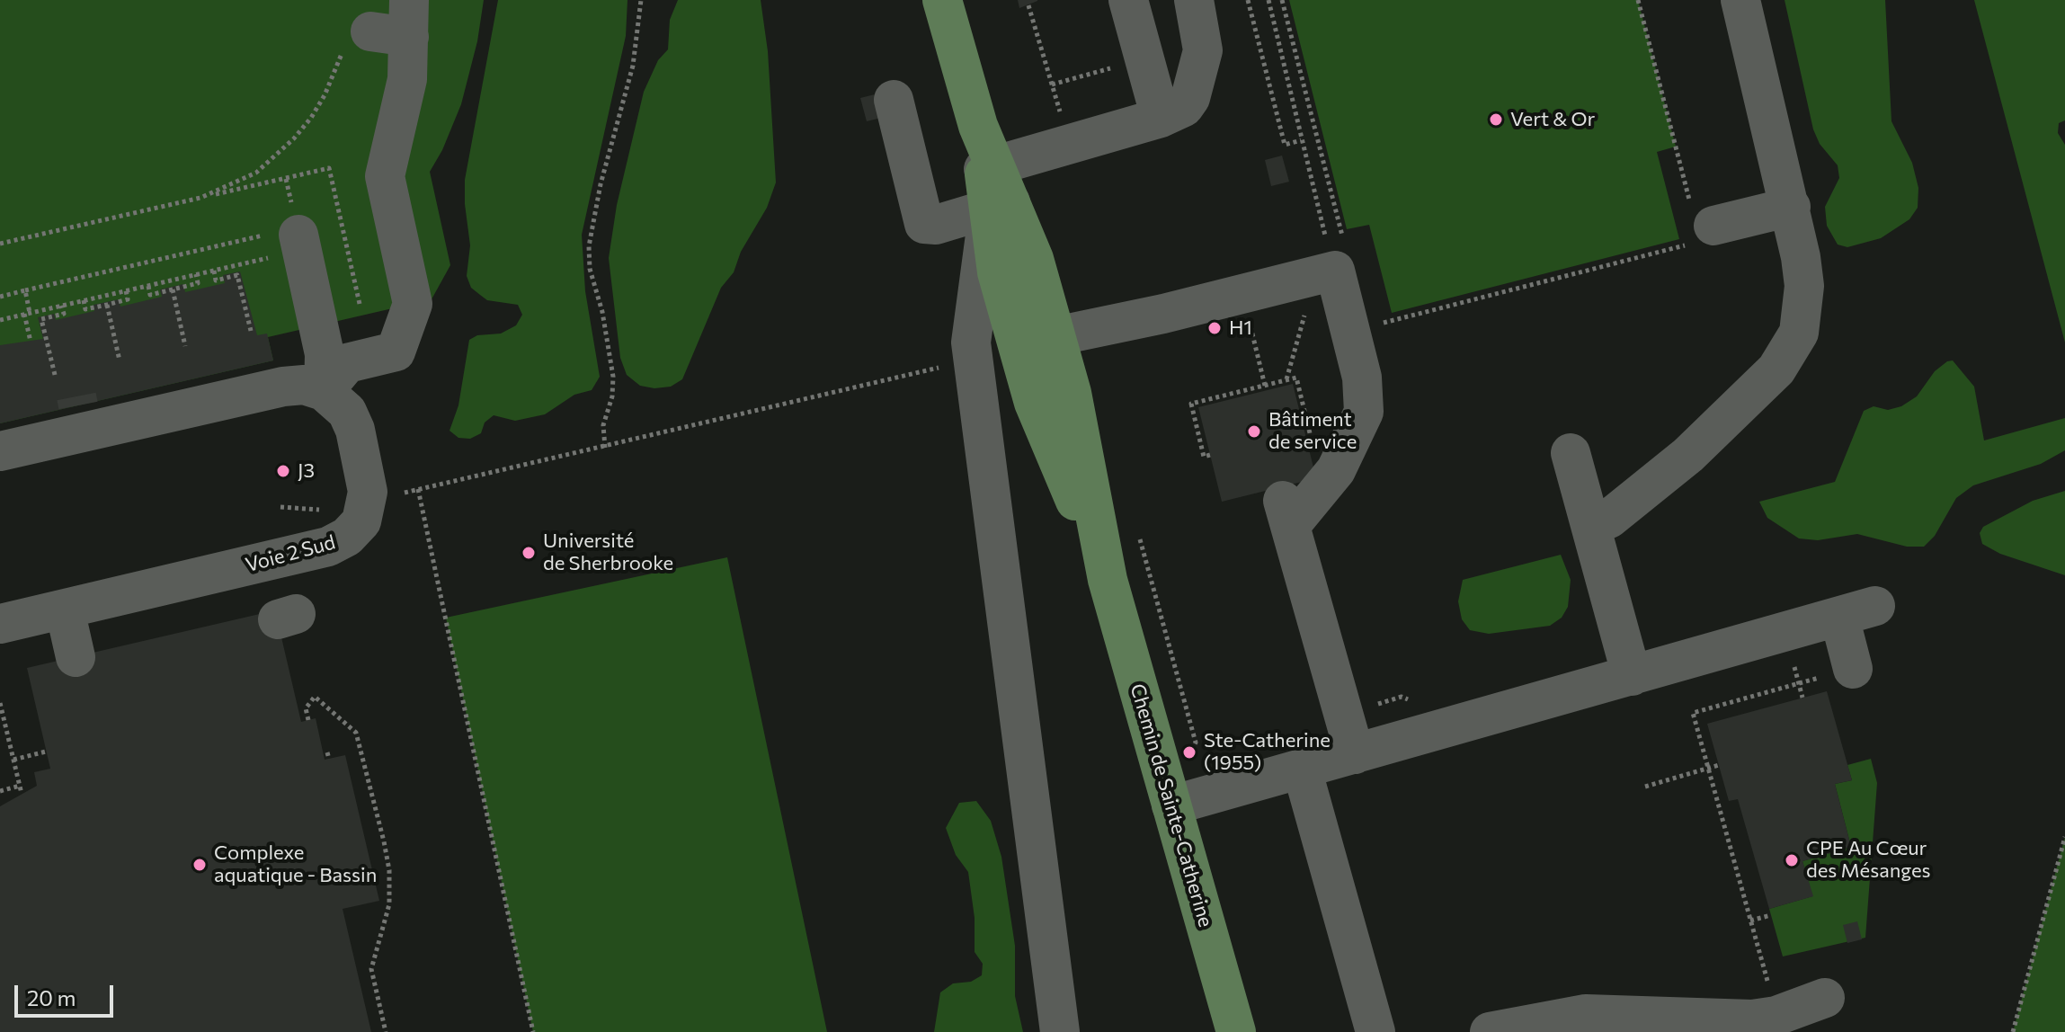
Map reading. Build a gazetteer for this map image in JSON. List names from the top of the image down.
{
  "streets": {
    "main road": ["Chemin de Sainte-Catherine"],
    "lane": ["Voie 2 Sud"]
  },
  "places": [
    "Vert & Or",
    "H1",
    "Bâtiment de service",
    "J3",
    "Université de Sherbrooke",
    "Ste-Catherine (1955)",
    "CPE Au Cœur des Mésanges",
    "Complexe aquatique - Bassin"
  ],
  "scale_bar": "20 m"
}
